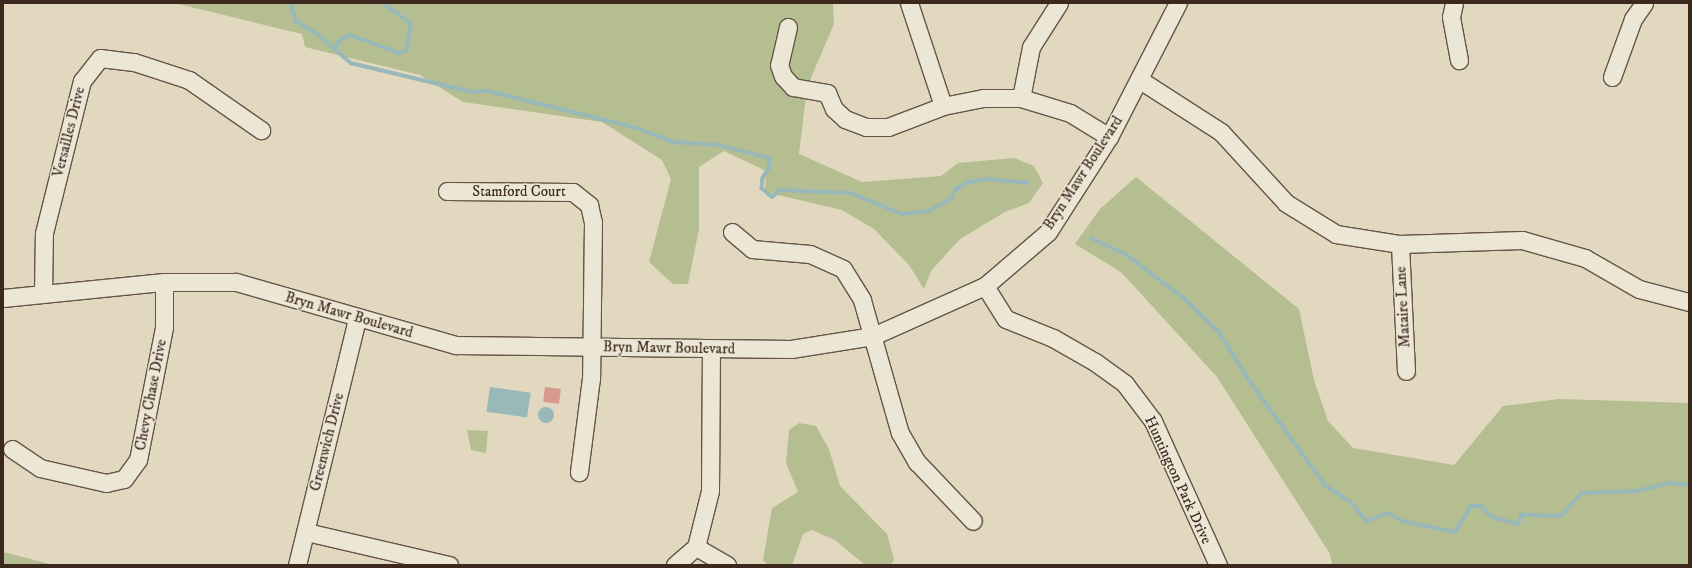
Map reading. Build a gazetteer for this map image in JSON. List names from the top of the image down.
{
  "streets": {
    "street": [
      "Versailles Drive",
      "Bryn Mawr Boulevard",
      "Stamford Court",
      "Mataire Lane",
      "Chevy Chase Drive",
      "Greenwich Drive",
      "Huntington Park Drive"
    ]
  },
  "crossings": [
    ["Versailles Drive", "Bryn Mawr Boulevard"],
    ["Bryn Mawr Boulevard", "Stamford Court"],
    ["Bryn Mawr Boulevard", "Chevy Chase Drive"],
    ["Bryn Mawr Boulevard", "Greenwich Drive"],
    ["Bryn Mawr Boulevard", "Huntington Park Drive"]
  ]
}
